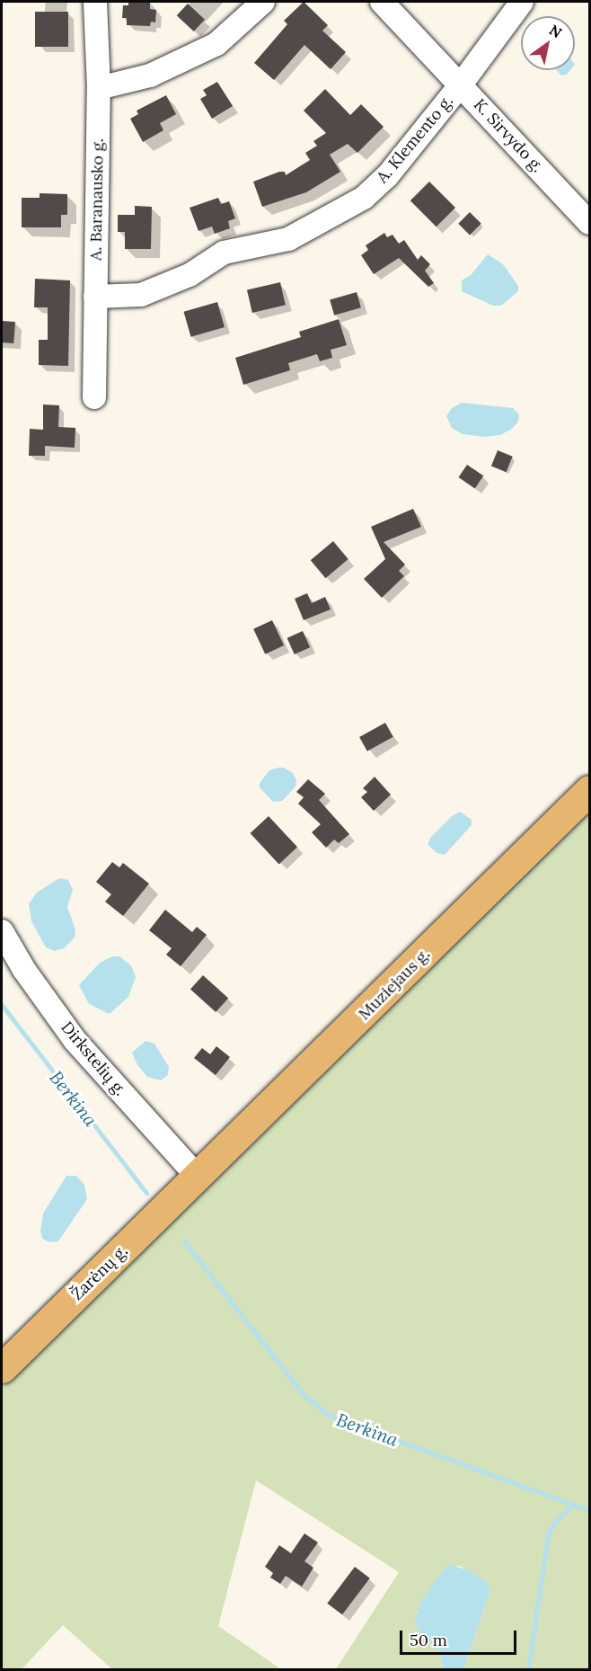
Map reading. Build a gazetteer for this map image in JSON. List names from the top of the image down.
{
  "streets": {
    "main road": ["Muziejaus g.", "Žarėnų g."],
    "street": [
      "K. Sirvydo g.",
      "A. Klemento g.",
      "A. Baranausko g.",
      "Dirkstelių g."
    ]
  },
  "crossings": [
    ["K. Sirvydo g.", "A. Klemento g."],
    ["A. Klemento g.", "A. Baranausko g."],
    ["Muziejaus g.", "Dirkstelių g."],
    ["Muziejaus g.", "Žarėnų g."],
    ["Dirkstelių g.", "Žarėnų g."]
  ],
  "water": ["Berkina"],
  "scale_bar": "50 m",
  "north": "top right"
}
